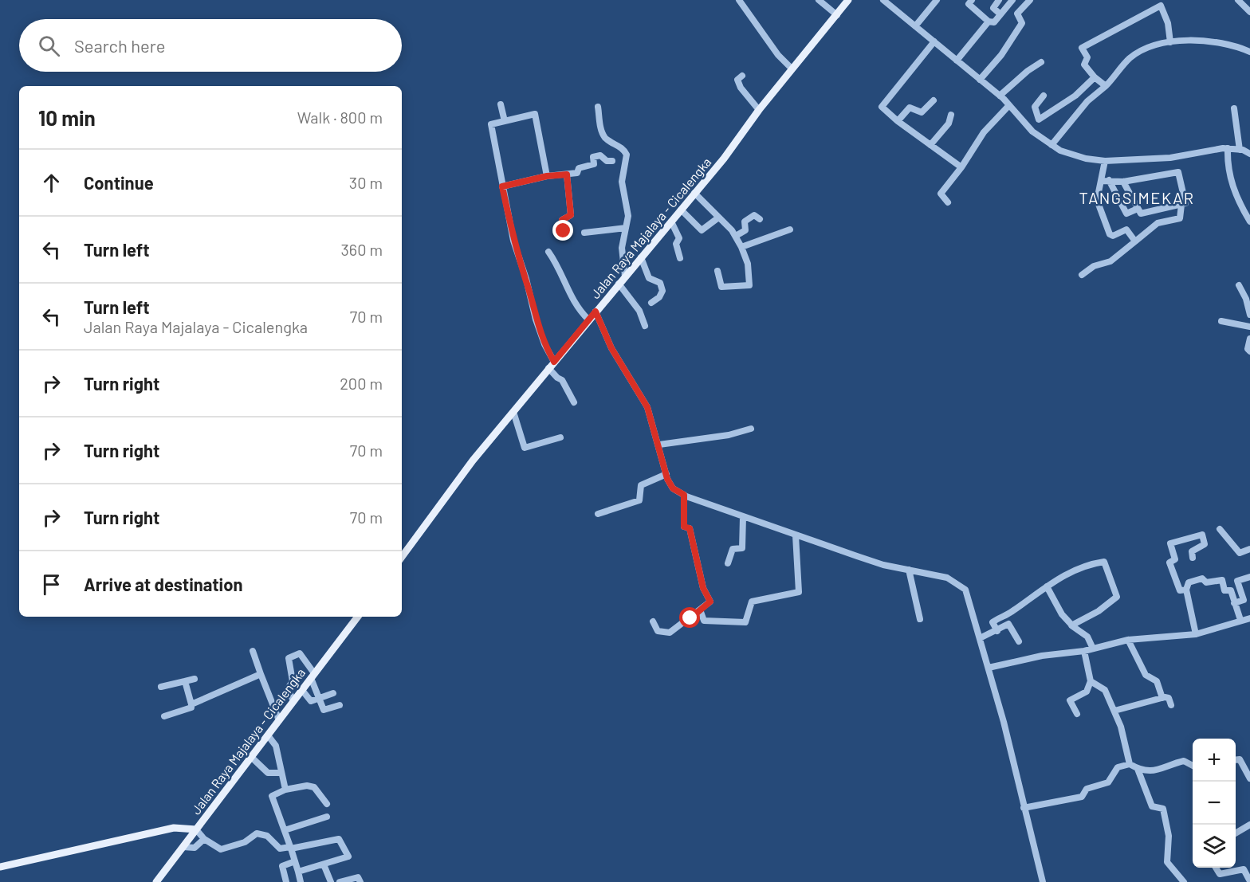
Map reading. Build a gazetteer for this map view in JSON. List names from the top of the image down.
{
  "streets": {
    "main road": ["Jalan Raya Majalaya - Cicalengka"]
  },
  "districts": ["TANGSIMEKAR"],
  "page": {
    "search": "Search here",
    "heading": ["10 min", "Walk · 800 m"],
    "list": [
      ["Continue", "30 m"],
      ["Turn left", "360 m"],
      ["Turn left", "Jalan Raya Majalaya - Cicalengka", "70 m"],
      ["Turn right", "200 m"],
      ["Turn right", "70 m"],
      ["Turn right", "70 m"],
      "Arrive at destination"
    ],
    "map_buttons": ["+", "−"]
  }
}
